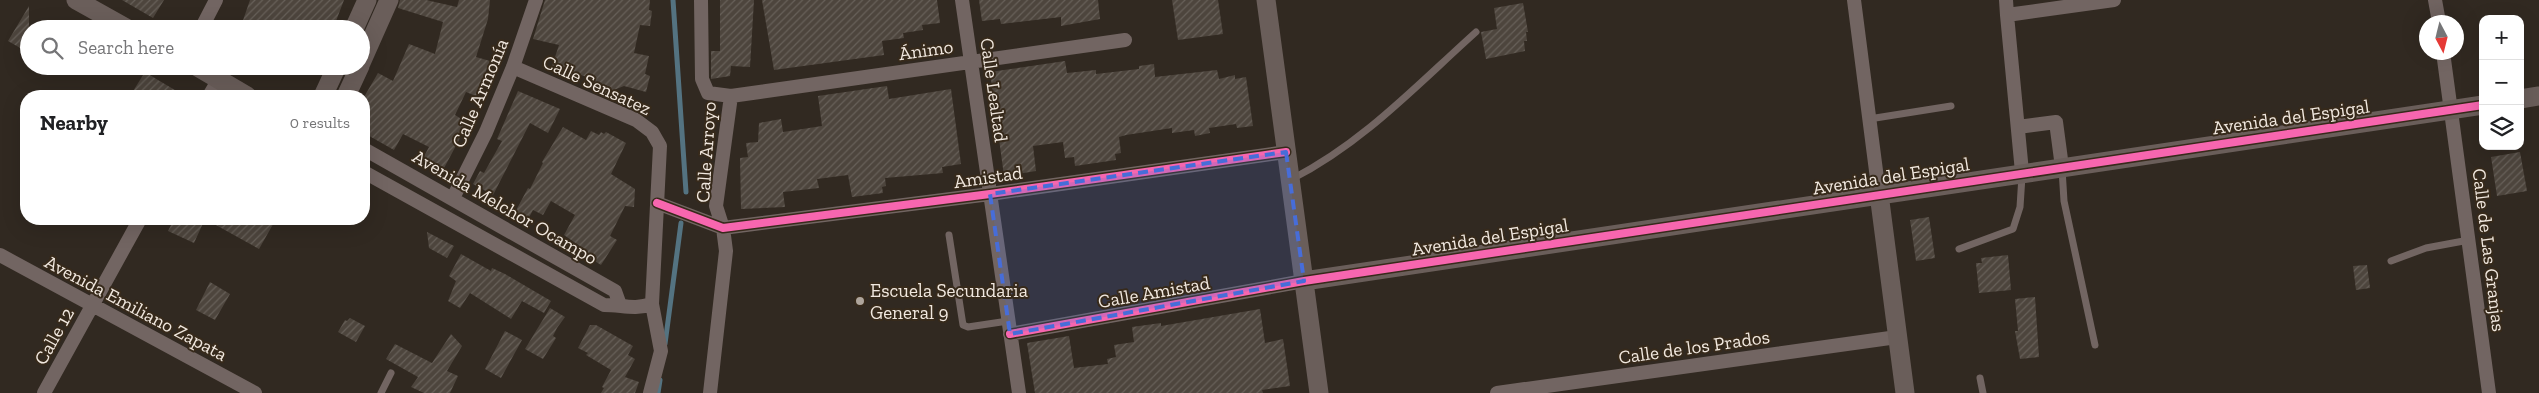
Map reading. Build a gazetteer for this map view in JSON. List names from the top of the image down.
{
  "streets": {
    "street": [
      "Ánimo",
      "Calle Sensatez",
      "Calle Lealtad",
      "Calle Armonía",
      "Avenida del Espigal",
      "Calle Arroyo",
      "Amistad",
      "Avenida Melchor Ocampo",
      "Calle de Las Granjas",
      "Calle Amistad",
      "Avenida Emiliano Zapata",
      "Calle 12",
      "Calle de los Prados"
    ]
  },
  "crossings": [
    ["Ánimo", "Calle Lealtad"],
    ["Ánimo", "Calle Arroyo"],
    ["Calle Sensatez", "Calle Armonía"],
    ["Calle Sensatez", "Avenida Melchor Ocampo"],
    ["Calle Lealtad", "Amistad"],
    ["Calle Lealtad", "Calle Amistad"],
    ["Calle Armonía", "Avenida Melchor Ocampo"],
    ["Avenida del Espigal", "Calle de Las Granjas"],
    ["Avenida del Espigal", "Calle Amistad"],
    ["Calle Arroyo", "Amistad"],
    ["Avenida Emiliano Zapata", "Calle 12"]
  ],
  "places": ["Escuela Secundaria General 9"],
  "north": "bottom",
  "page": {
    "map_buttons": ["+", "−"],
    "search": "Search here",
    "heading": ["Nearby", "0 results"]
  }
}
